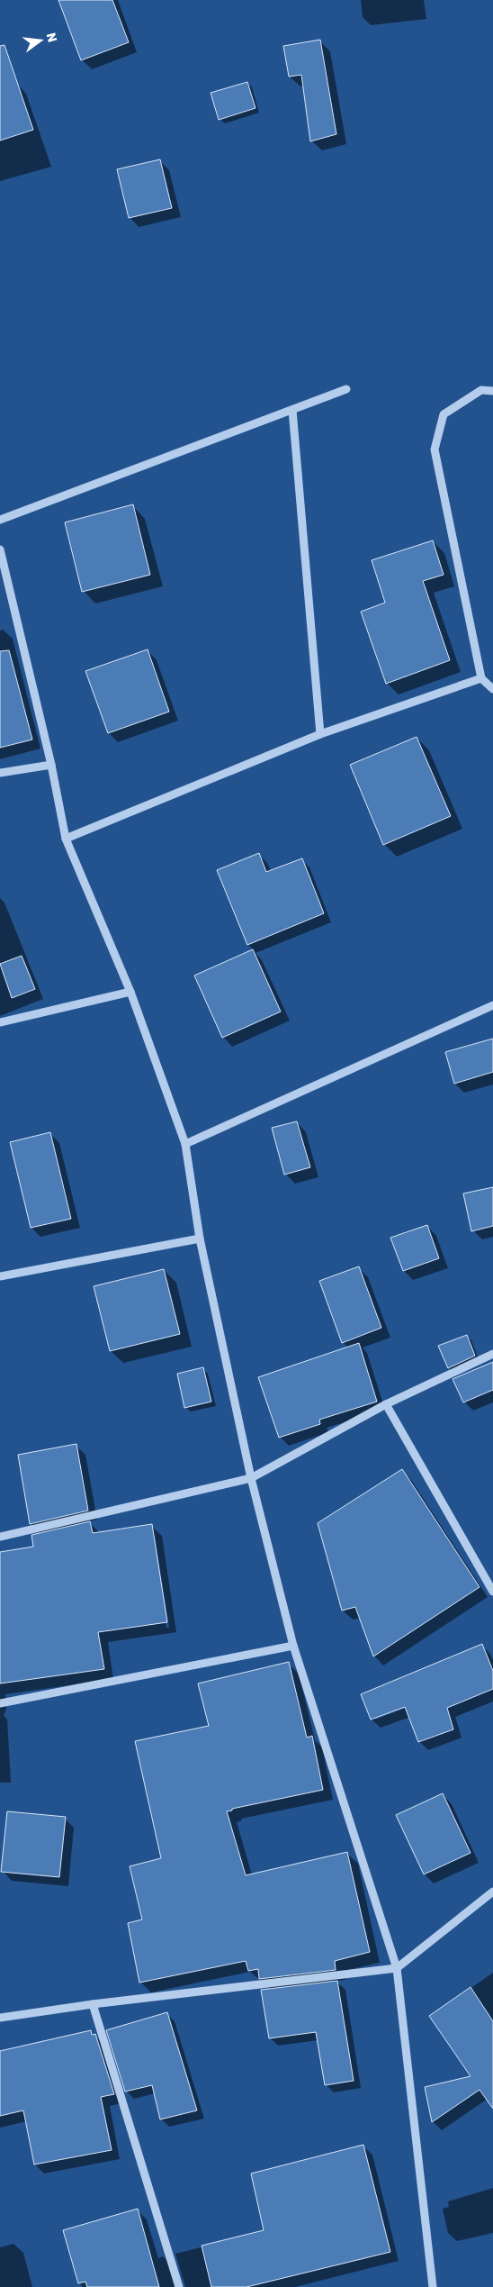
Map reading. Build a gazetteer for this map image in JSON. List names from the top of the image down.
{
  "north": "right"
}
